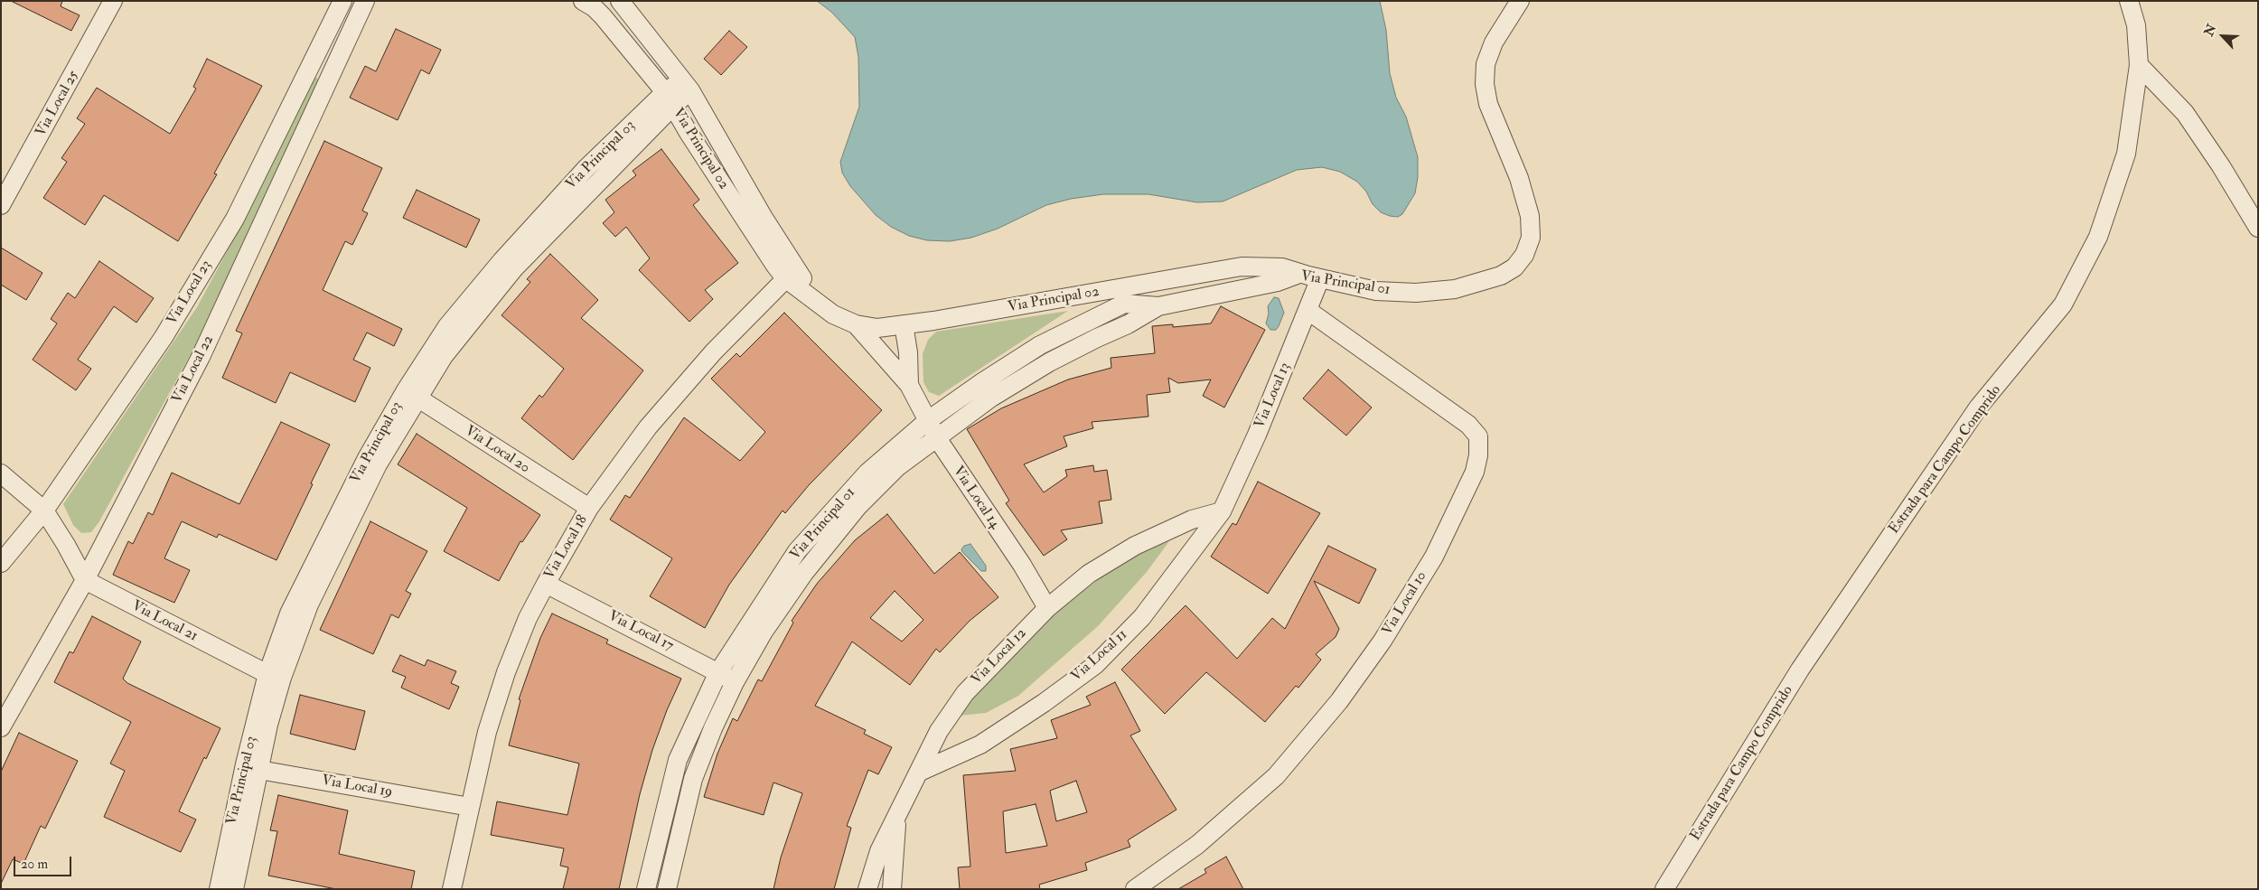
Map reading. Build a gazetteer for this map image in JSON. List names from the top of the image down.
{
  "streets": {
    "street": [
      "Via Local 25",
      "Via Principal 02",
      "Via Principal 03",
      "Via Principal 01",
      "Via Local 23",
      "Via Local 22",
      "Via Local 13",
      "Via Local 20",
      "Estrada para Campo Comprido",
      "Via Local 14",
      "Via Local 18",
      "Via Local 10",
      "Via Local 21",
      "Via Local 17",
      "Via Local 11",
      "Via Local 12",
      "Via Local 19"
    ]
  },
  "crossings": [
    ["Via Principal 02", "Via Principal 03"],
    ["Via Principal 02", "Via Principal 01"],
    ["Via Principal 02", "Via Local 14"],
    ["Via Principal 02", "Via Local 18"],
    ["Via Principal 03", "Via Local 20"],
    ["Via Principal 03", "Via Local 21"],
    ["Via Principal 03", "Via Local 19"],
    ["Via Principal 01", "Via Local 13"],
    ["Via Principal 01", "Via Local 14"],
    ["Via Principal 01", "Via Local 17"],
    ["Via Local 22", "Via Local 21"],
    ["Via Local 13", "Via Local 10"],
    ["Via Local 13", "Via Local 11"],
    ["Via Local 13", "Via Local 12"],
    ["Via Local 20", "Via Local 18"],
    ["Via Local 14", "Via Local 12"],
    ["Via Local 18", "Via Local 17"],
    ["Via Local 18", "Via Local 19"],
    ["Via Local 11", "Via Local 12"]
  ],
  "scale_bar": "20 m",
  "north": "top left"
}
